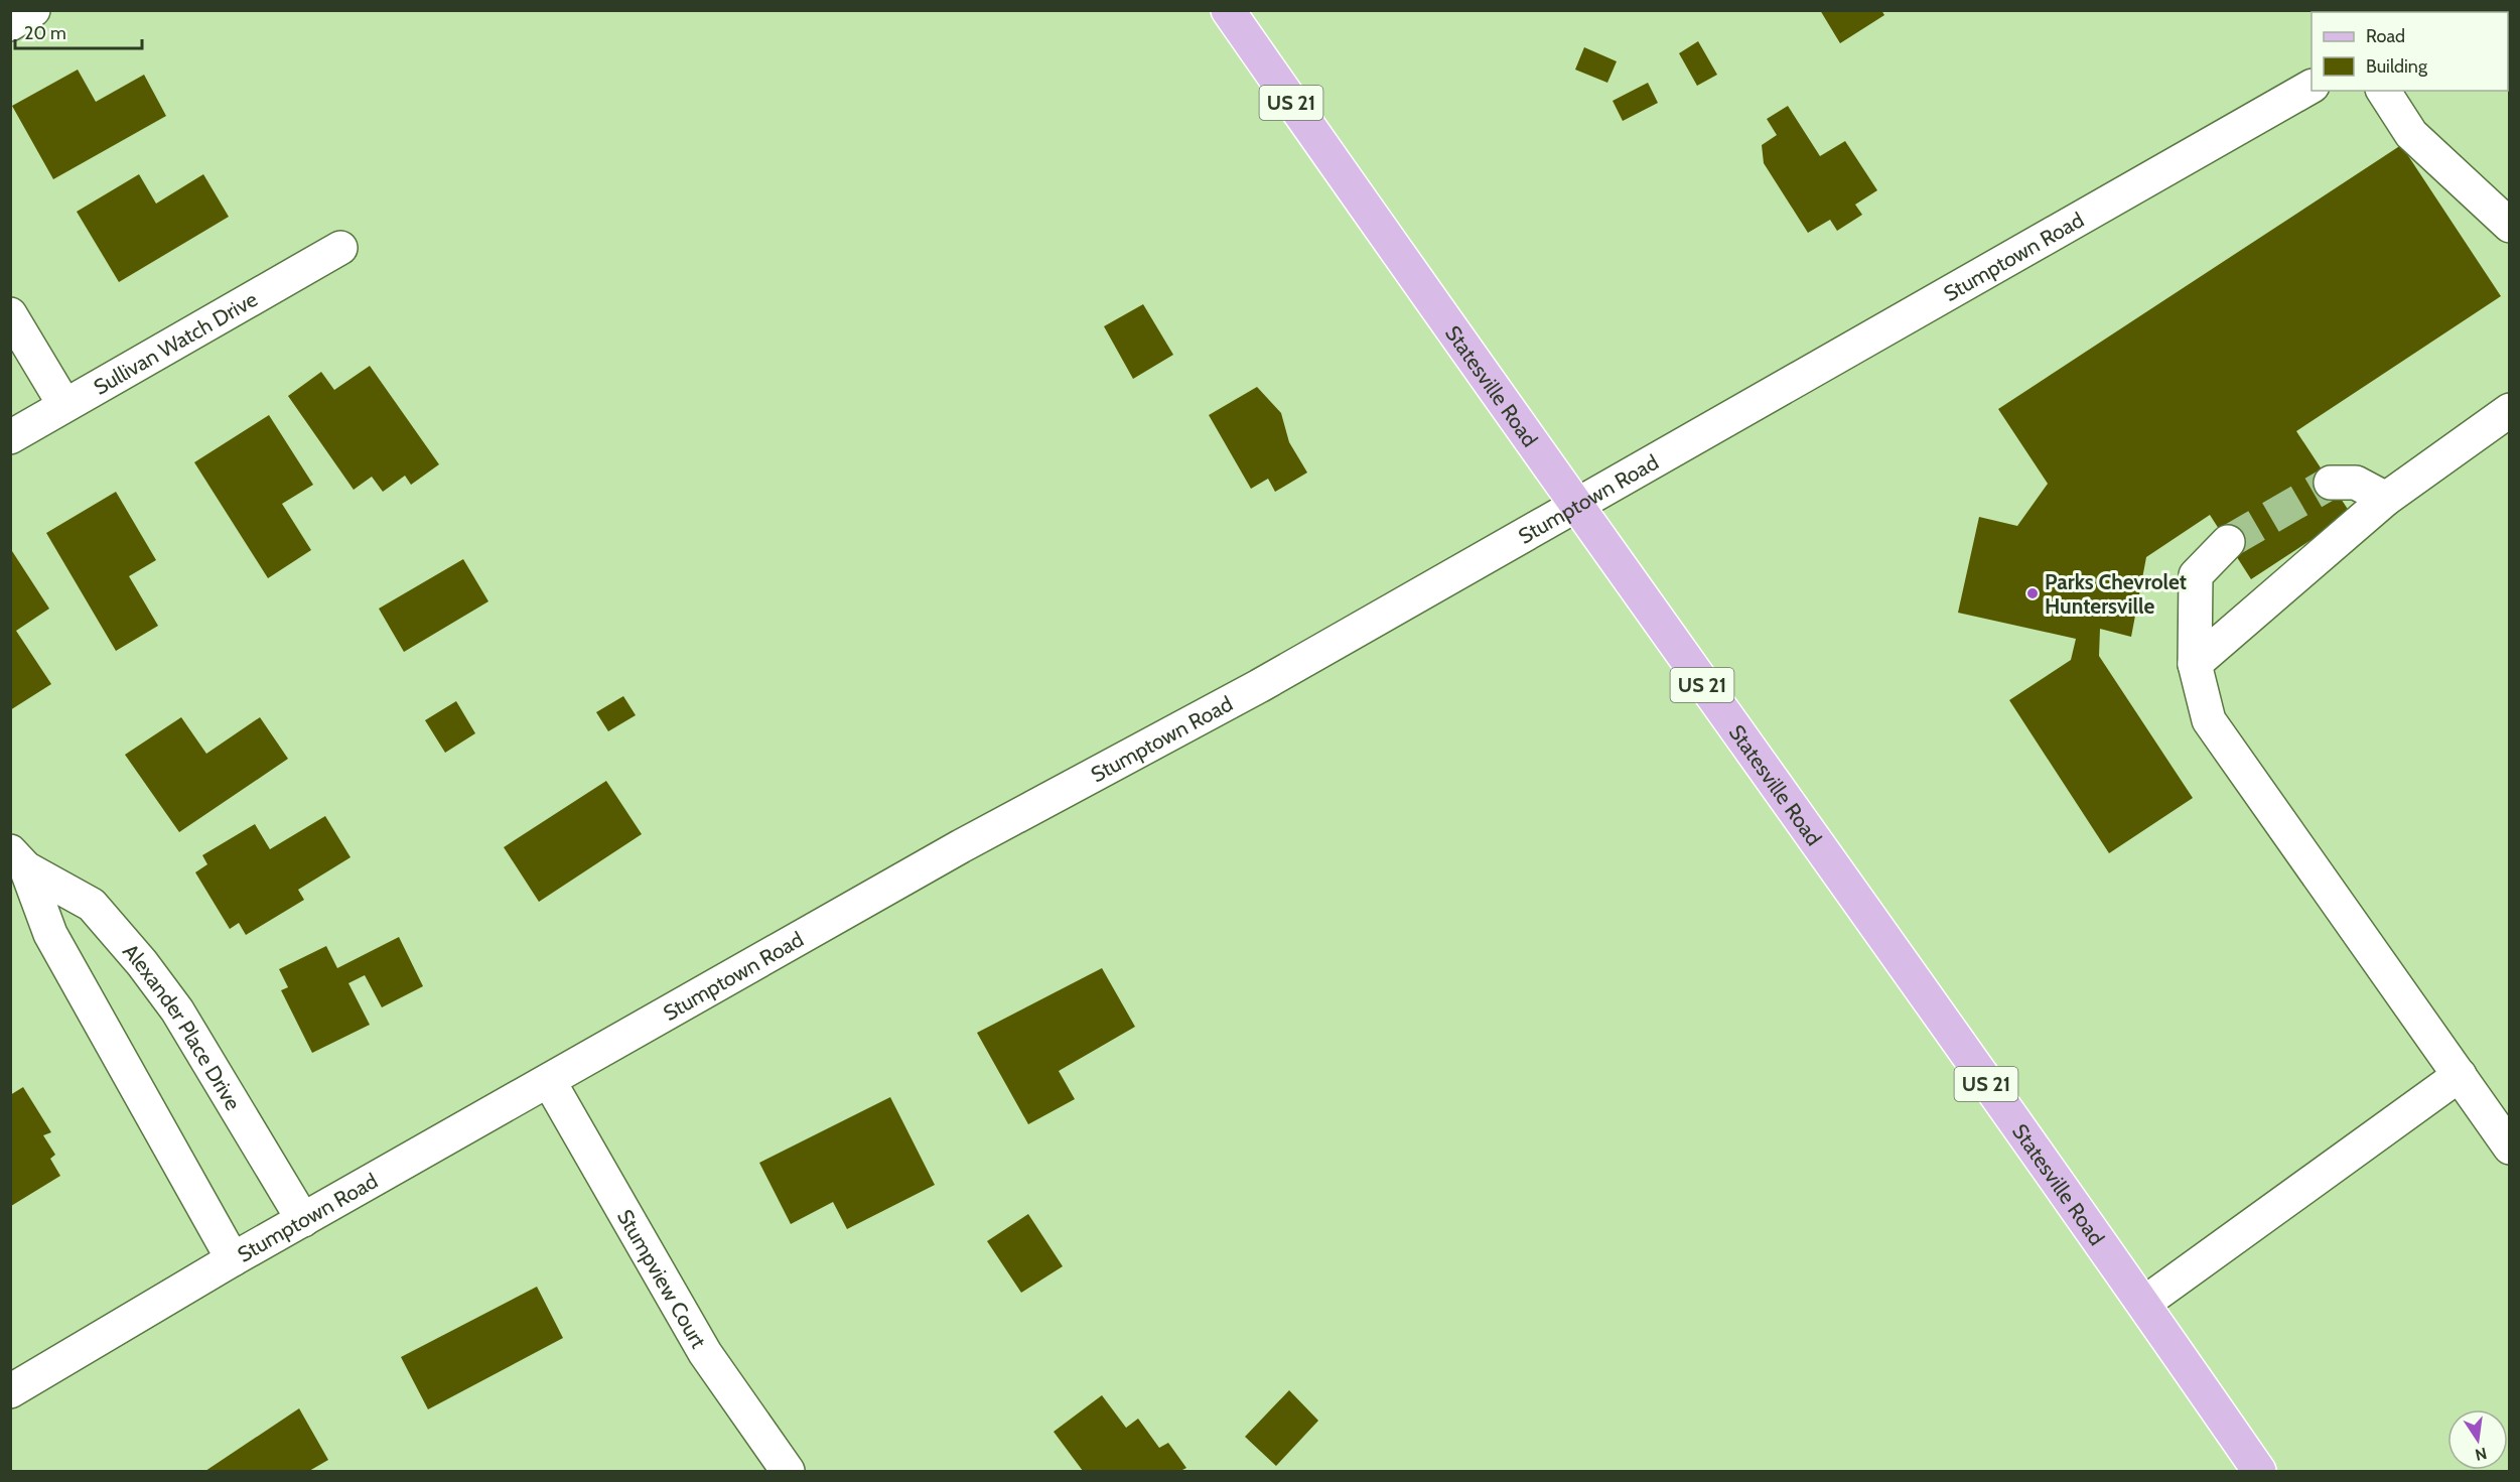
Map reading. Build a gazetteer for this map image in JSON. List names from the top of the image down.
{
  "streets": {
    "main road": ["US 21", "Statesville Road"],
    "street": [
      "Stumptown Road",
      "Sullivan Watch Drive",
      "Alexander Place Drive",
      "Stumpview Court"
    ]
  },
  "crossings": [
    ["Stumptown Road", "Statesville Road"],
    ["Stumptown Road", "Alexander Place Drive"],
    ["Stumptown Road", "Stumpview Court"]
  ],
  "places": ["Parks Chevrolet Huntersville"],
  "legend": ["Road", "Building"],
  "scale_bar": "20 m",
  "north": "bottom"
}
